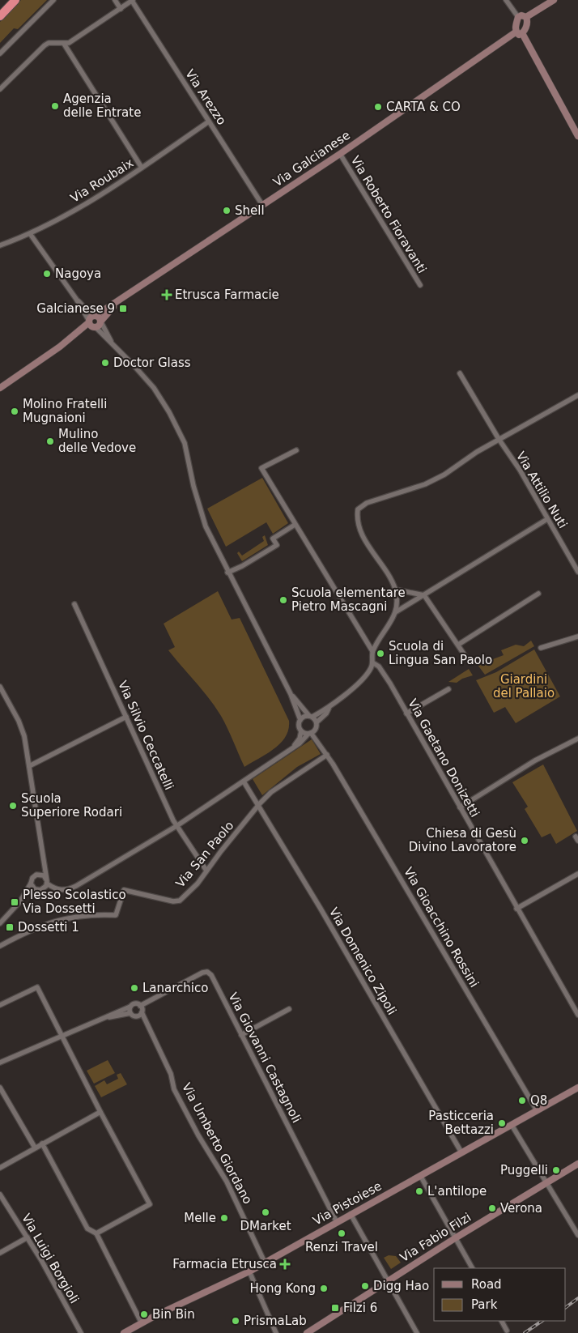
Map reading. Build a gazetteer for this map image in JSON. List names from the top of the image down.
{
  "streets": {
    "street": [
      "Via Arezzo",
      "Via Galcianese",
      "Via Roubaix",
      "Via Roberto Fioravanti",
      "Via Attilio Nuti",
      "Via Silvio Ceccatelli",
      "Via Gaetano Donizetti",
      "Via San Paolo",
      "Via Gioacchino Rossini",
      "Via Domenico Zipoli",
      "Via Giovanni Castagnoli",
      "Via Umberto Giordano",
      "Via Pistoiese",
      "Via Fabio Filzi",
      "Via Luigi Borgioli"
    ]
  },
  "crossings": [
    ["Via Arezzo", "Via Galcianese"],
    ["Via Arezzo", "Via Roubaix"],
    ["Via Galcianese", "Via Roberto Fioravanti"],
    ["Via Silvio Ceccatelli", "Via San Paolo"],
    ["Via San Paolo", "Via Gioacchino Rossini"],
    ["Via San Paolo", "Via Domenico Zipoli"],
    ["Via Gioacchino Rossini", "Via Pistoiese"],
    ["Via Domenico Zipoli", "Via Pistoiese"],
    ["Via Giovanni Castagnoli", "Via Umberto Giordano"],
    ["Via Giovanni Castagnoli", "Via Pistoiese"],
    ["Via Umberto Giordano", "Via Pistoiese"]
  ],
  "parks": ["Giardini del Pallaio"],
  "places": {
    "other": [
      "Agenzia delle Entrate",
      "CARTA & CO",
      "Shell",
      "Nagoya",
      "Doctor Glass",
      "Molino Fratelli Mugnaioni",
      "Mulino delle Vedove",
      "Scuola elementare Pietro Mascagni",
      "Scuola di Lingua San Paolo",
      "Scuola Superiore Rodari",
      "Chiesa di Gesù Divino Lavoratore",
      "Lanarchico",
      "Q8",
      "Pasticceria Bettazzi",
      "Puggelli",
      "L'antilope",
      "Verona",
      "DMarket",
      "Melle",
      "Renzi Travel",
      "Digg Hao",
      "Hong Kong",
      "Bin Bin",
      "PrismaLab"
    ],
    "health": ["Etrusca Farmacie", "Farmacia Etrusca"],
    "transit": [
      "Galcianese 9",
      "Plesso Scolastico Via Dossetti",
      "Dossetti 1",
      "Filzi 6"
    ]
  },
  "legend": ["Road", "Park"]
}
